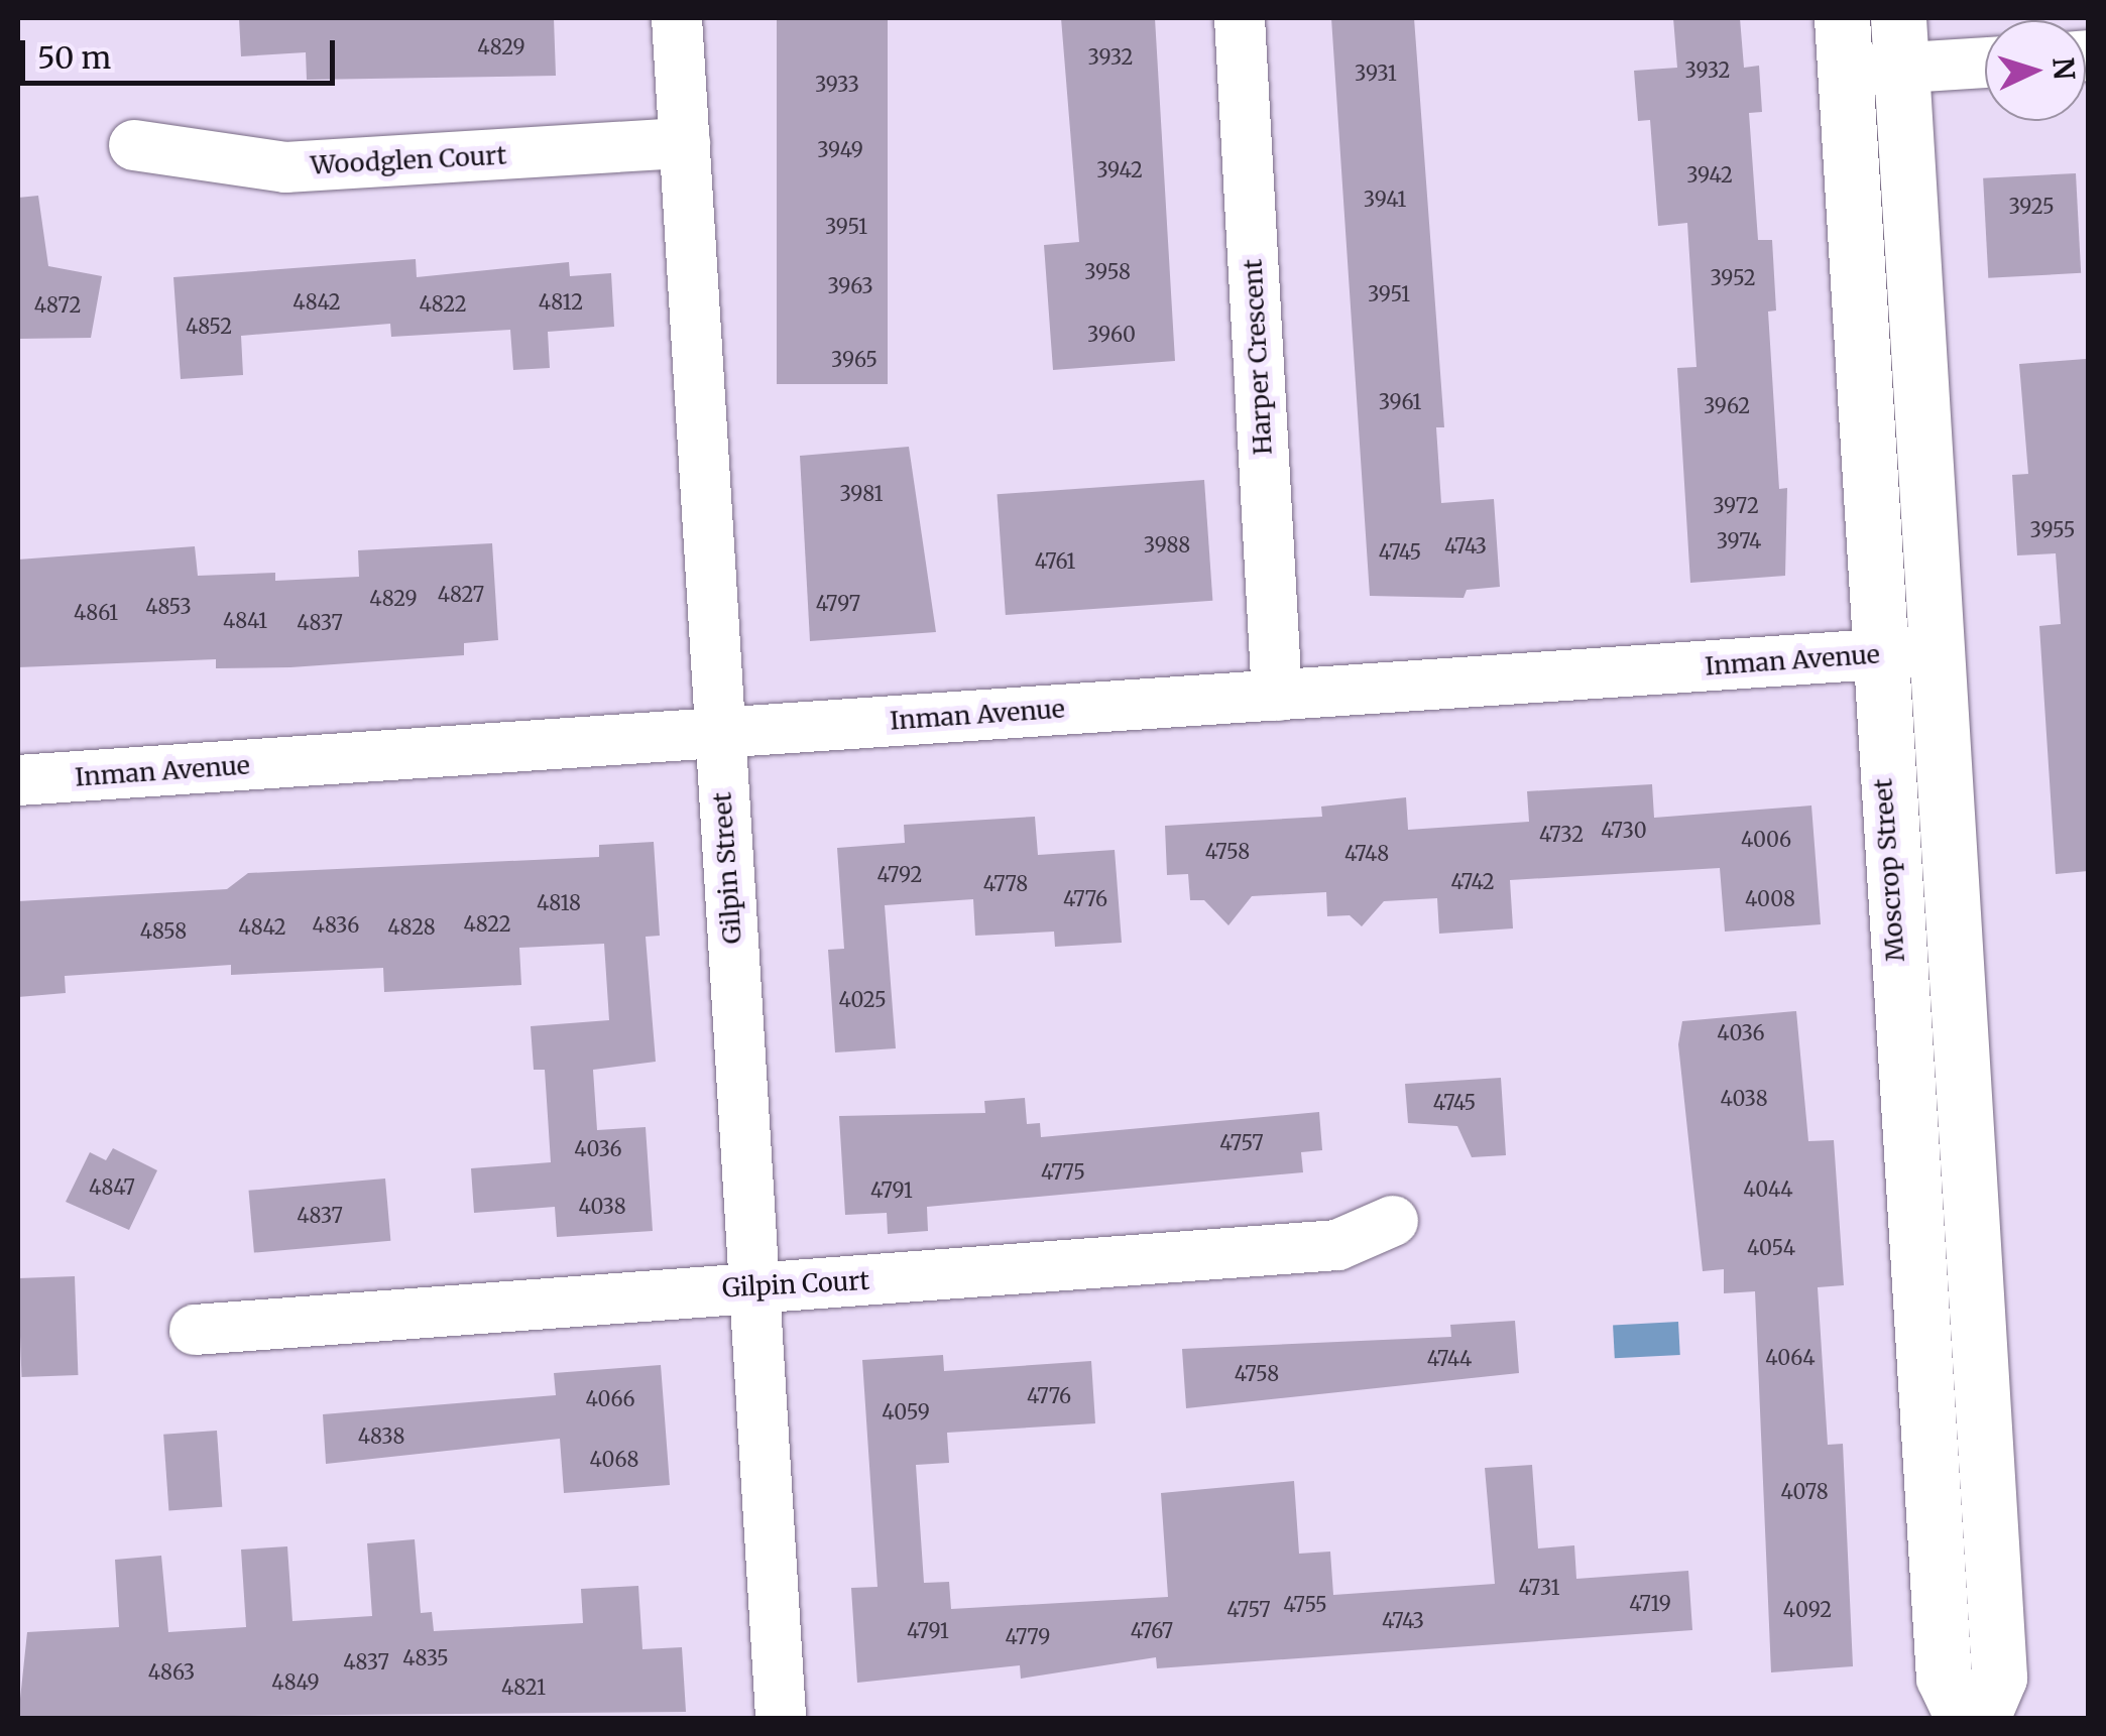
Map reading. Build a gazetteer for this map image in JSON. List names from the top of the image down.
{
  "streets": {
    "street": [
      "Woodglen Court",
      "Harper Crescent",
      "Inman Avenue",
      "Gilpin Street",
      "Moscrop Street",
      "Gilpin Court"
    ]
  },
  "crossings": [
    ["Woodglen Court", "Gilpin Street"],
    ["Harper Crescent", "Inman Avenue"],
    ["Inman Avenue", "Gilpin Street"],
    ["Inman Avenue", "Moscrop Street"],
    ["Gilpin Street", "Gilpin Court"]
  ],
  "house_numbers": [
    "4829",
    "3932",
    "3932",
    "3931",
    "3933",
    "3949",
    "3942",
    "3942",
    "3941",
    "3925",
    "3951",
    "3958",
    "3952",
    "3963",
    "3951",
    "4842",
    "4812",
    "4822",
    "4872",
    "4852",
    "3960",
    "3965",
    "3961",
    "3962",
    "3981",
    "3972",
    "3955",
    "3974",
    "3988",
    "4743",
    "4745",
    "4761",
    "4827",
    "4829",
    "4797",
    "4853",
    "4861",
    "4841",
    "4837",
    "4730",
    "4732",
    "4006",
    "4758",
    "4748",
    "4792",
    "4742",
    "4778",
    "4776",
    "4008",
    "4818",
    "4822",
    "4836",
    "4842",
    "4828",
    "4858",
    "4025",
    "4036",
    "4038",
    "4745",
    "4757",
    "4036",
    "4775",
    "4847",
    "4044",
    "4791",
    "4038",
    "4837",
    "4054",
    "4064",
    "4744",
    "4758",
    "4776",
    "4066",
    "4059",
    "4838",
    "4068",
    "4078",
    "4731",
    "4719",
    "4755",
    "4757",
    "4092",
    "4743",
    "4791",
    "4767",
    "4779",
    "4835",
    "4837",
    "4863",
    "4849",
    "4821"
  ],
  "scale_bar": "50 m",
  "north": "right"
}
